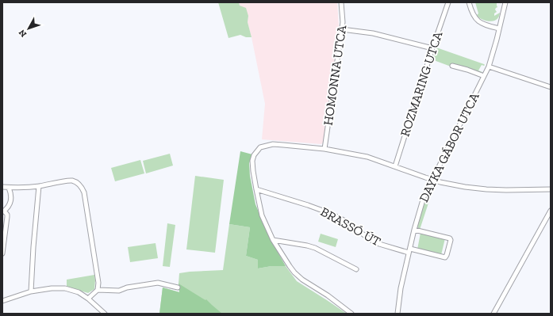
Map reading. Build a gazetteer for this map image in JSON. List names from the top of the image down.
{
  "streets": {
    "street": [
      "HOMONNA UTCA",
      "ROZMARING UTCA",
      "DAYKA GÁBOR UTCA",
      "BRASSÓ ÚT"
    ]
  },
  "crossings": [
    ["DAYKA GÁBOR UTCA", "BRASSÓ ÚT"]
  ],
  "north": "bottom left"
}
